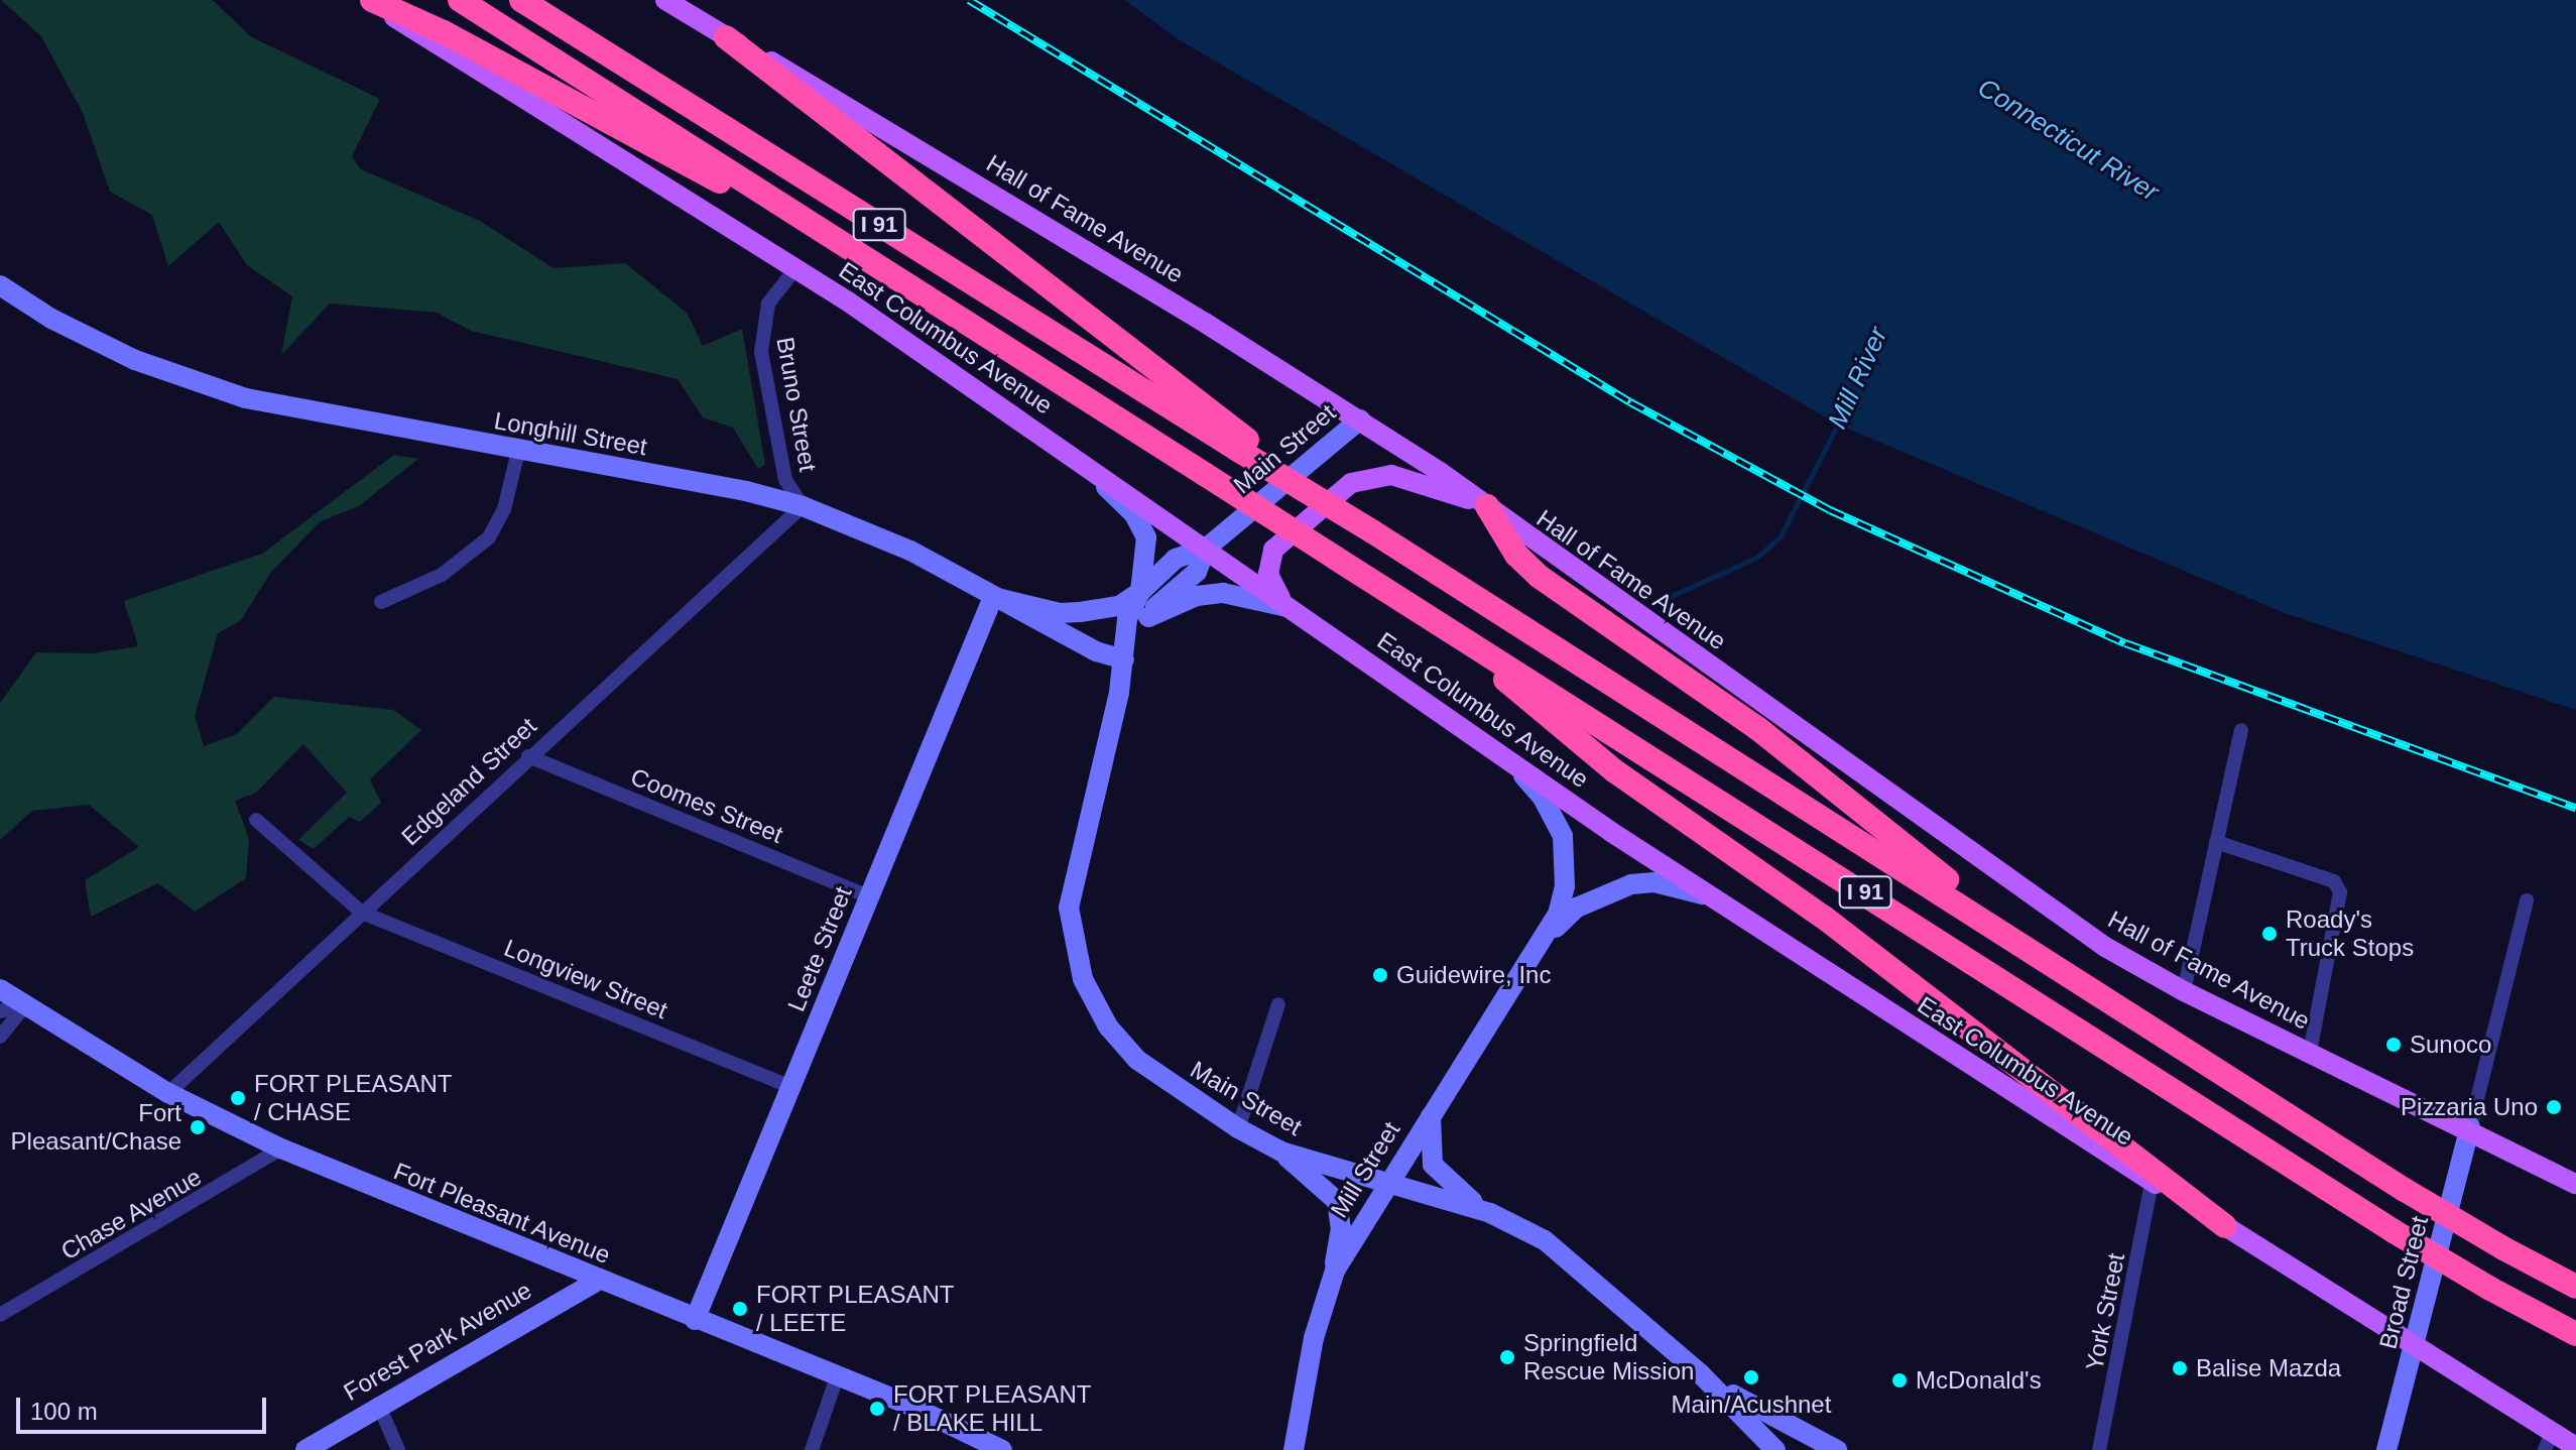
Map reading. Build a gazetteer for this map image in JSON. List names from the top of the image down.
{
  "streets": {
    "highway": ["I 91"],
    "main road": [
      "Hall of Fame Avenue",
      "East Columbus Avenue",
      "Longhill Street",
      "Main Street",
      "Leete Street",
      "Mill Street",
      "Fort Pleasant Avenue",
      "Broad Street",
      "Forest Park Avenue"
    ],
    "street": [
      "Bruno Street",
      "Edgeland Street",
      "Coomes Street",
      "Longview Street",
      "Chase Avenue",
      "York Street"
    ]
  },
  "crossings": [
    ["Hall of Fame Avenue", "Main Street"],
    ["Hall of Fame Avenue", "Broad Street"],
    ["East Columbus Avenue", "Bruno Street"],
    ["East Columbus Avenue", "Main Street"],
    ["East Columbus Avenue", "Mill Street"],
    ["East Columbus Avenue", "Broad Street"],
    ["East Columbus Avenue", "York Street"],
    ["Bruno Street", "Longhill Street"],
    ["Bruno Street", "Edgeland Street"],
    ["Longhill Street", "Main Street"],
    ["Longhill Street", "Edgeland Street"],
    ["Longhill Street", "Leete Street"],
    ["Main Street", "Mill Street"],
    ["Edgeland Street", "Coomes Street"],
    ["Edgeland Street", "Longview Street"],
    ["Edgeland Street", "Fort Pleasant Avenue"],
    ["Coomes Street", "Leete Street"],
    ["Leete Street", "Longview Street"],
    ["Leete Street", "Fort Pleasant Avenue"],
    ["Fort Pleasant Avenue", "Chase Avenue"],
    ["Fort Pleasant Avenue", "Forest Park Avenue"]
  ],
  "water": ["Connecticut River", "Mill River"],
  "places": [
    "Roady's Truck Stops",
    "Guidewire, Inc",
    "Sunoco",
    "FORT PLEASANT / CHASE",
    "Pizzaria Uno",
    "Fort Pleasant/Chase",
    "FORT PLEASANT / LEETE",
    "Springfield Rescue Mission",
    "Balise Mazda",
    "Main/Acushnet",
    "McDonald's",
    "FORT PLEASANT / BLAKE HILL"
  ],
  "scale_bar": "100 m"
}
